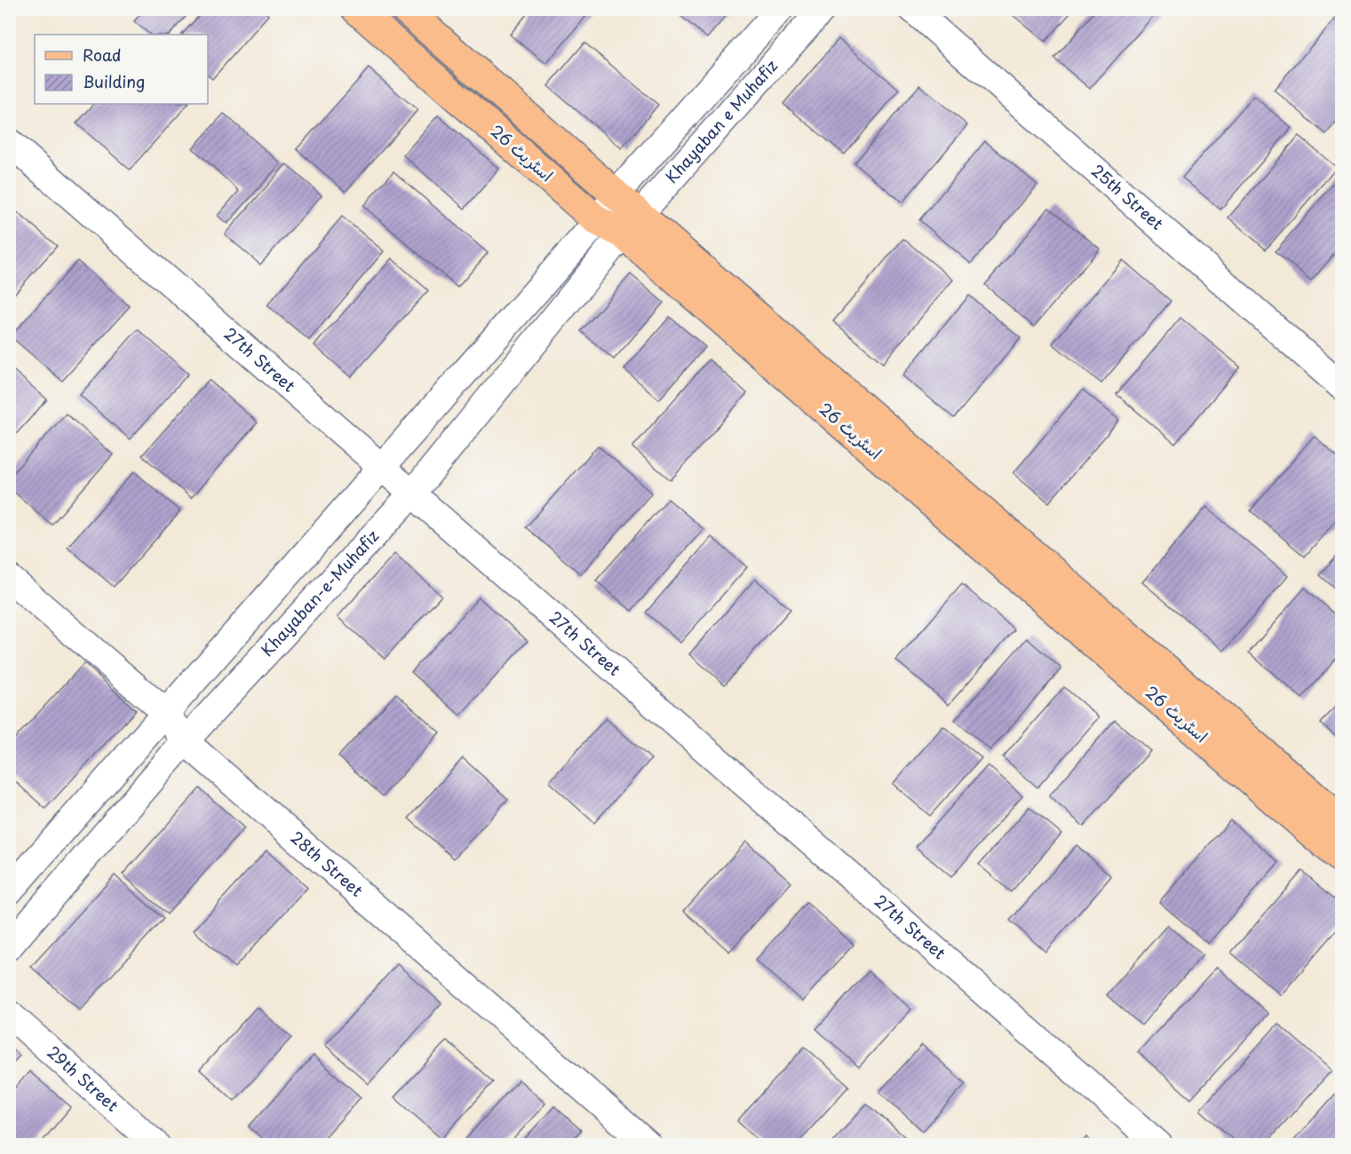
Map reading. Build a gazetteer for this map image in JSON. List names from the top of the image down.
{
  "streets": {
    "main road": ["اسٹریٹ 26"],
    "street": [
      "Khayaban e Muhafiz",
      "25th Street",
      "27th Street",
      "Khayaban-e-Muhafiz",
      "28th Street",
      "29th Street"
    ]
  },
  "crossings": [
    ["Khayaban e Muhafiz", "اسٹریٹ 26"],
    ["Khayaban e Muhafiz", "Khayaban-e-Muhafiz"],
    ["اسٹریٹ 26", "Khayaban-e-Muhafiz"],
    ["27th Street", "Khayaban-e-Muhafiz"],
    ["Khayaban-e-Muhafiz", "28th Street"]
  ],
  "legend": ["Road", "Building"]
}
